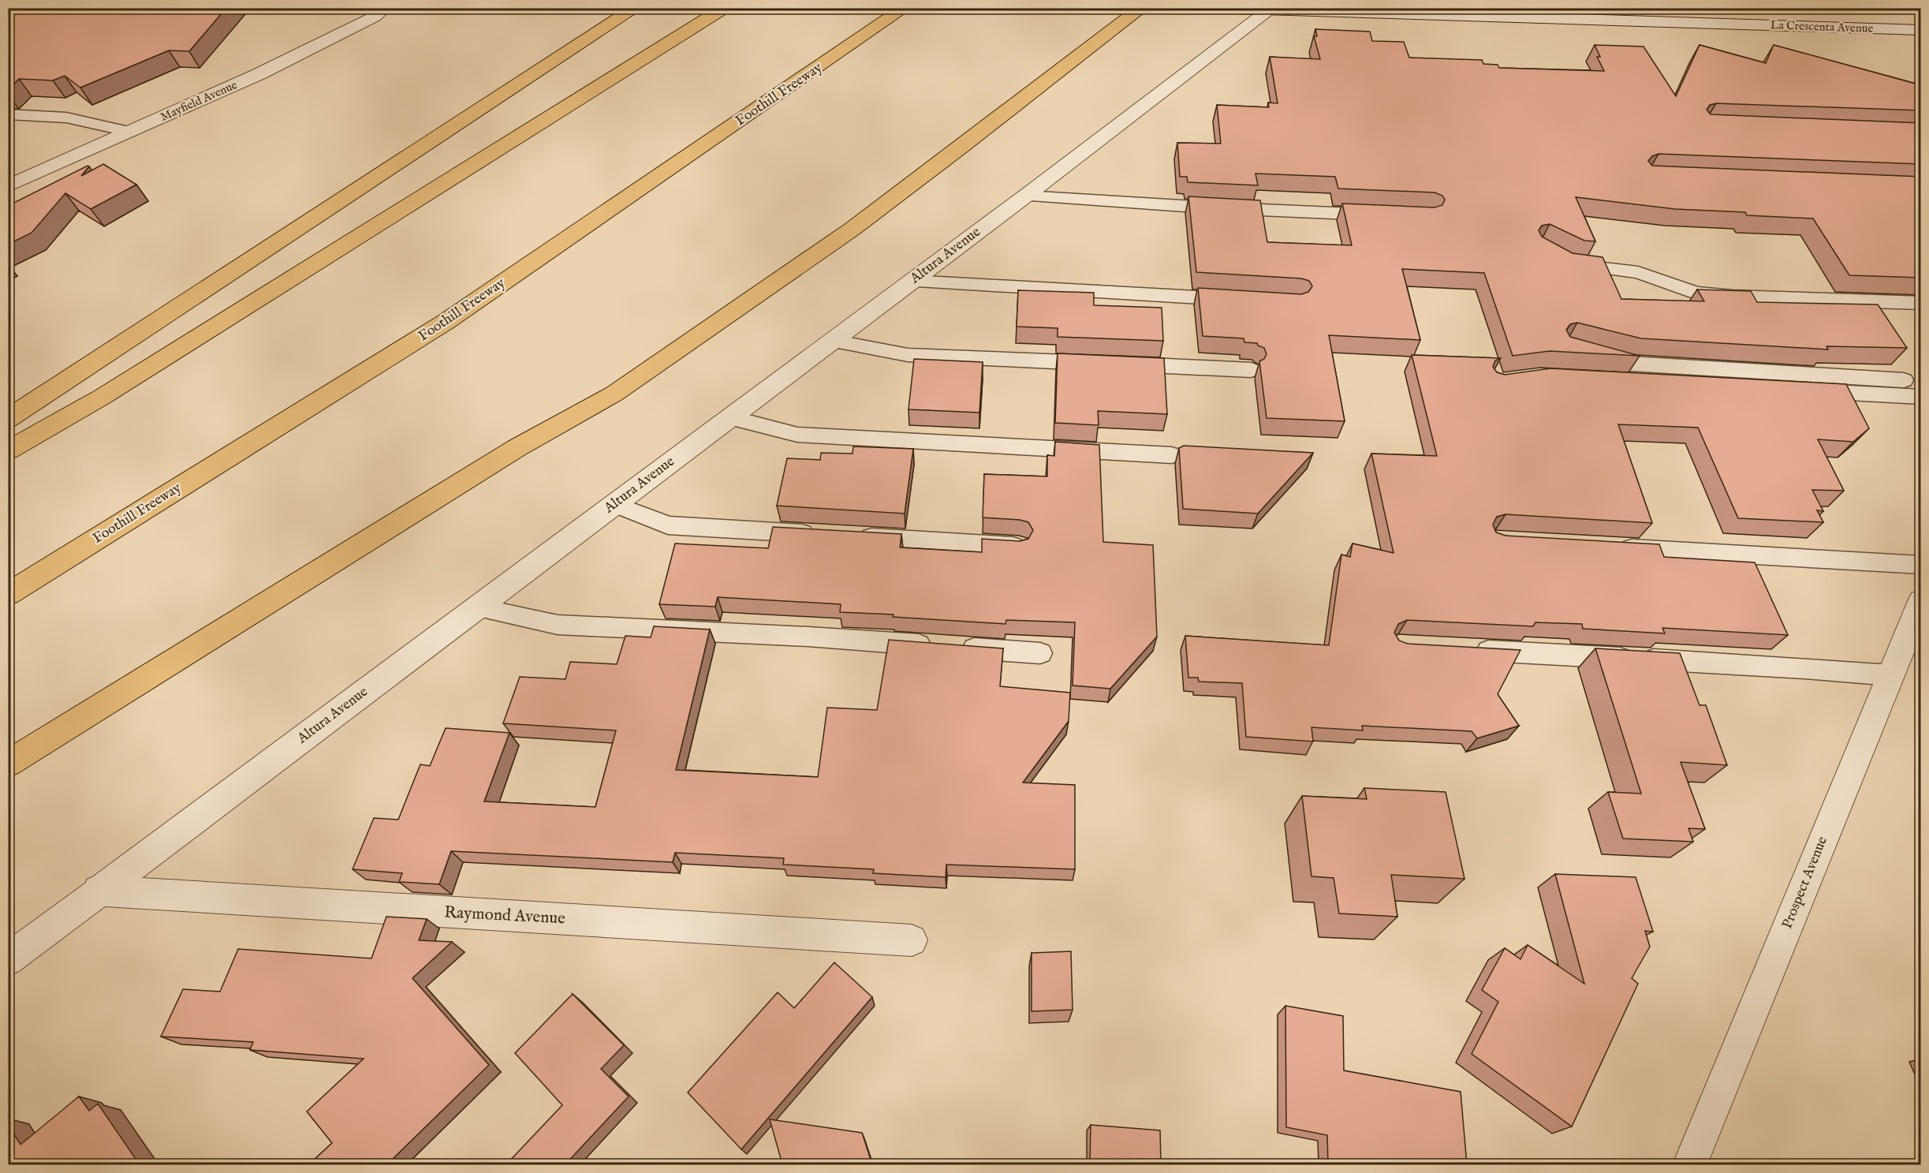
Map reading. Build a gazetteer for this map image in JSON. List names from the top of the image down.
{
  "streets": {
    "highway": ["Foothill Freeway"],
    "street": [
      "La Crescenta Avenue",
      "Mayfield Avenue",
      "Altura Avenue",
      "Prospect Avenue",
      "Raymond Avenue"
    ]
  },
  "crossings": [
    ["La Crescenta Avenue", "Altura Avenue"],
    ["Altura Avenue", "Raymond Avenue"]
  ]
}
